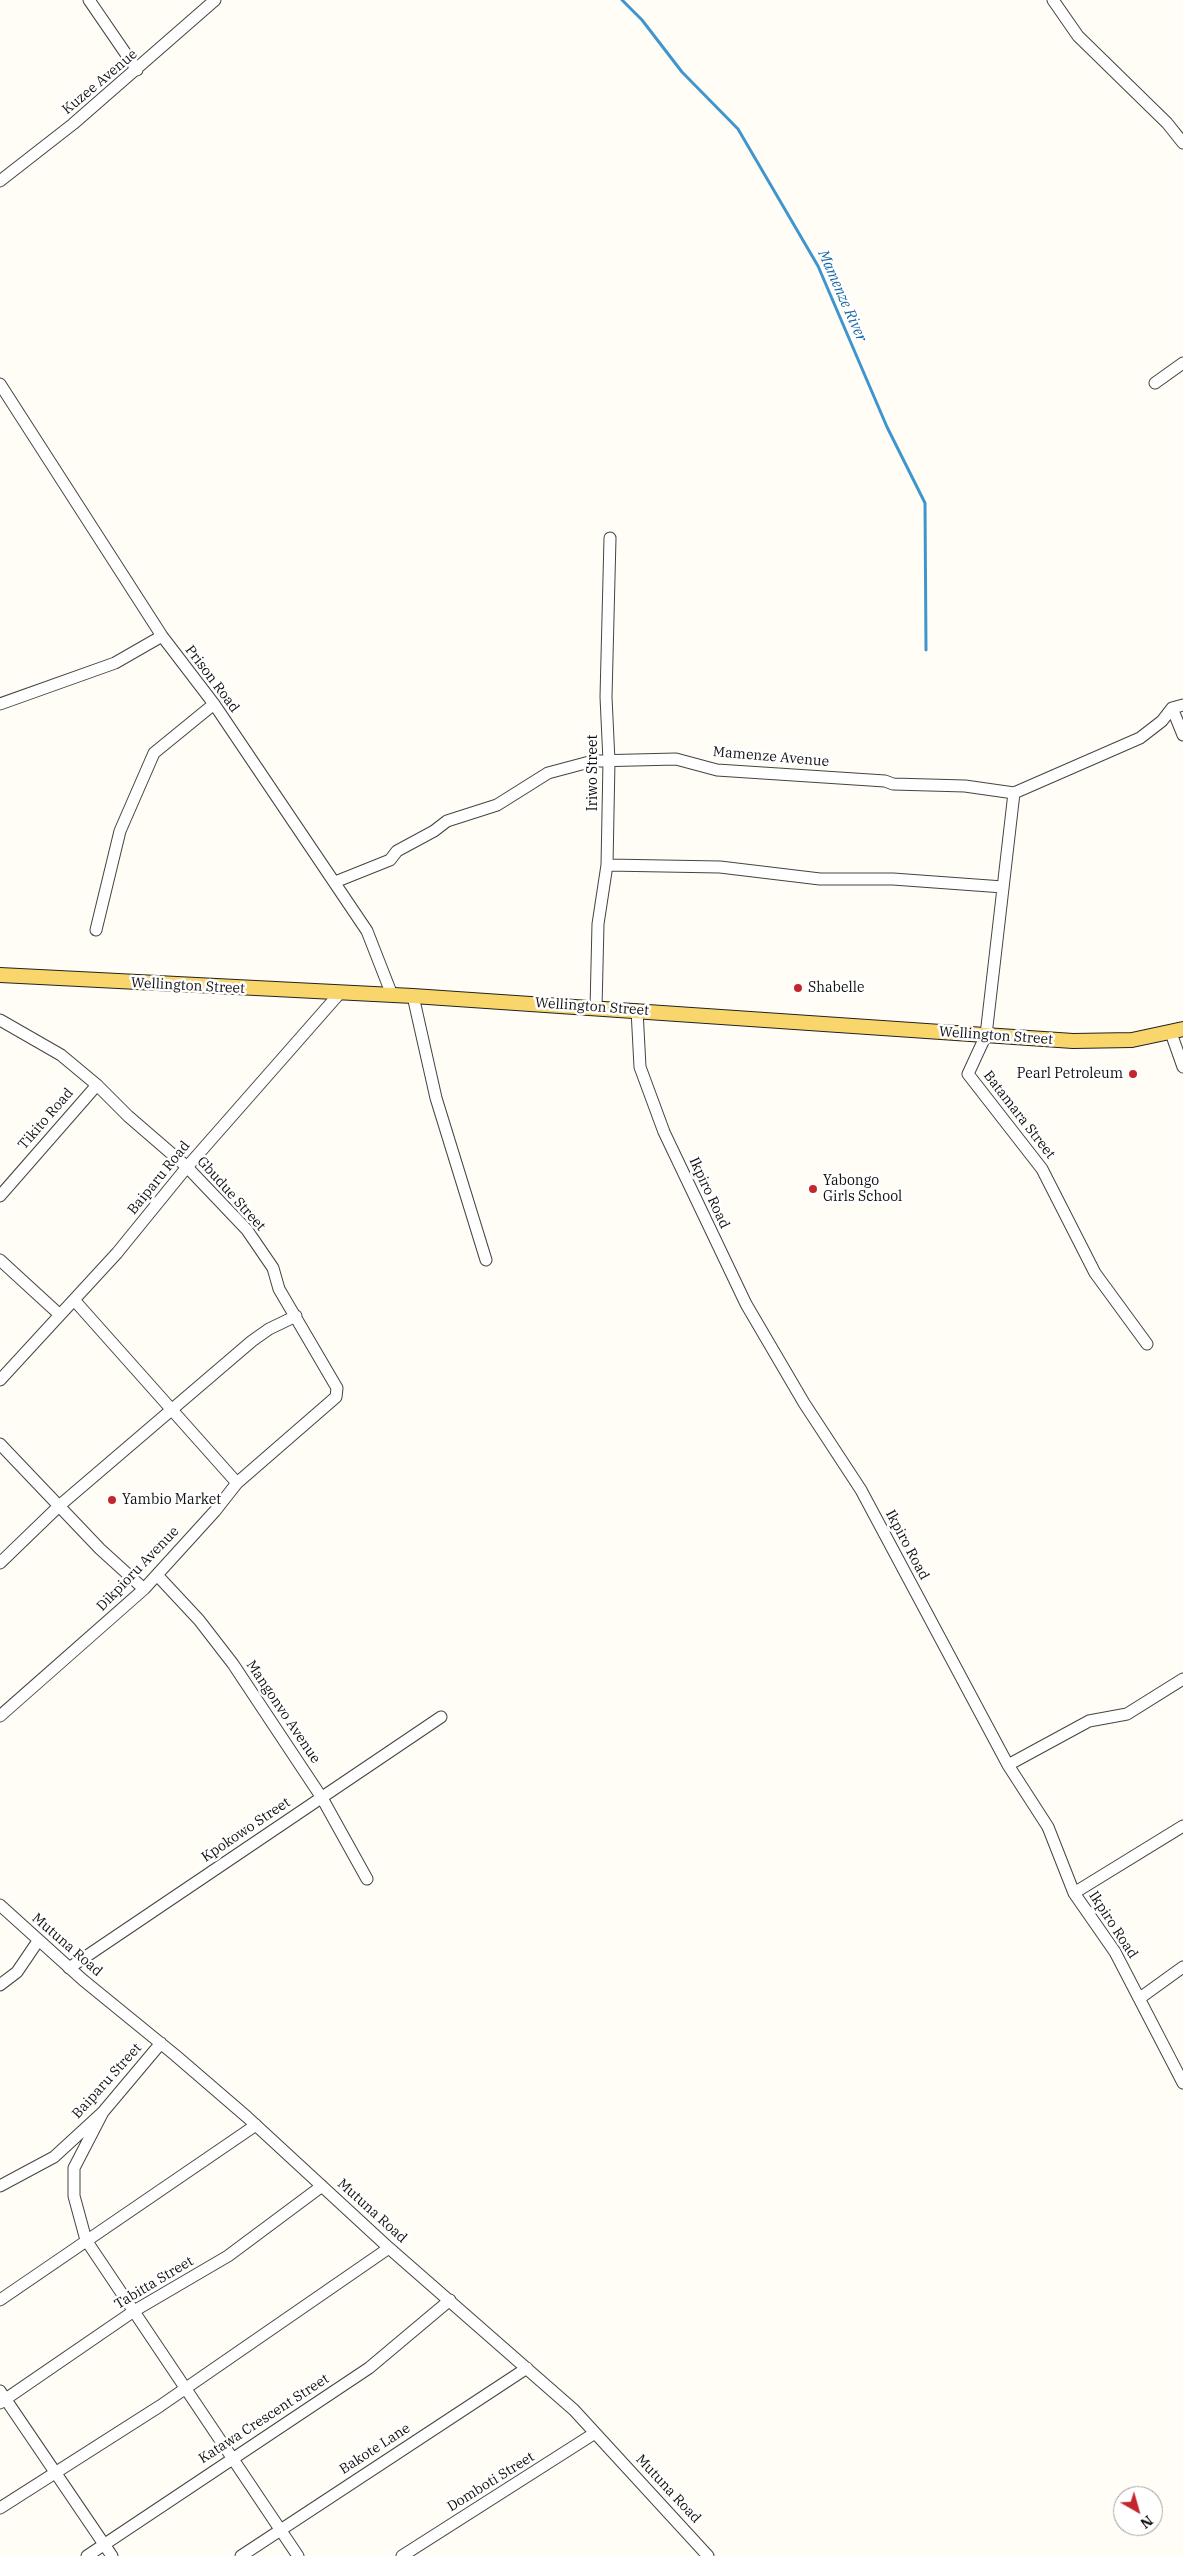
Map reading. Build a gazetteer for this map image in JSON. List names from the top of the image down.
{
  "streets": {
    "main road": ["Wellington Street"],
    "street": [
      "Kuzee Avenue",
      "Prison Road",
      "Mamenze Avenue",
      "Iriwo Street",
      "Batamara Street",
      "Tikito Road",
      "Baiparu Road",
      "Ikpiro Road",
      "Gbudue Street",
      "Dikpioru Avenue",
      "Mangonvo Avenue",
      "Kpokowo Street",
      "Mutuna Road",
      "Baiparu Street",
      "Tabitta Street",
      "Katawa Crescent Street",
      "Bakote Lane",
      "Domboti Street"
    ]
  },
  "crossings": [
    ["Prison Road", "Mamenze Avenue"],
    ["Prison Road", "Wellington Street"],
    ["Mamenze Avenue", "Iriwo Street"],
    ["Mamenze Avenue", "Batamara Street"],
    ["Iriwo Street", "Wellington Street"],
    ["Wellington Street", "Batamara Street"],
    ["Wellington Street", "Baiparu Road"],
    ["Wellington Street", "Ikpiro Road"],
    ["Tikito Road", "Gbudue Street"],
    ["Baiparu Road", "Gbudue Street"],
    ["Gbudue Street", "Dikpioru Avenue"],
    ["Dikpioru Avenue", "Mangonvo Avenue"],
    ["Mangonvo Avenue", "Kpokowo Street"],
    ["Kpokowo Street", "Mutuna Road"],
    ["Mutuna Road", "Baiparu Street"],
    ["Mutuna Road", "Tabitta Street"],
    ["Mutuna Road", "Katawa Crescent Street"],
    ["Mutuna Road", "Bakote Lane"],
    ["Mutuna Road", "Domboti Street"]
  ],
  "water": ["Mamenze River"],
  "places": [
    "Shabelle",
    "Pearl Petroleum",
    "Yabongo Girls School",
    "Yambio Market"
  ],
  "north": "bottom right"
}
